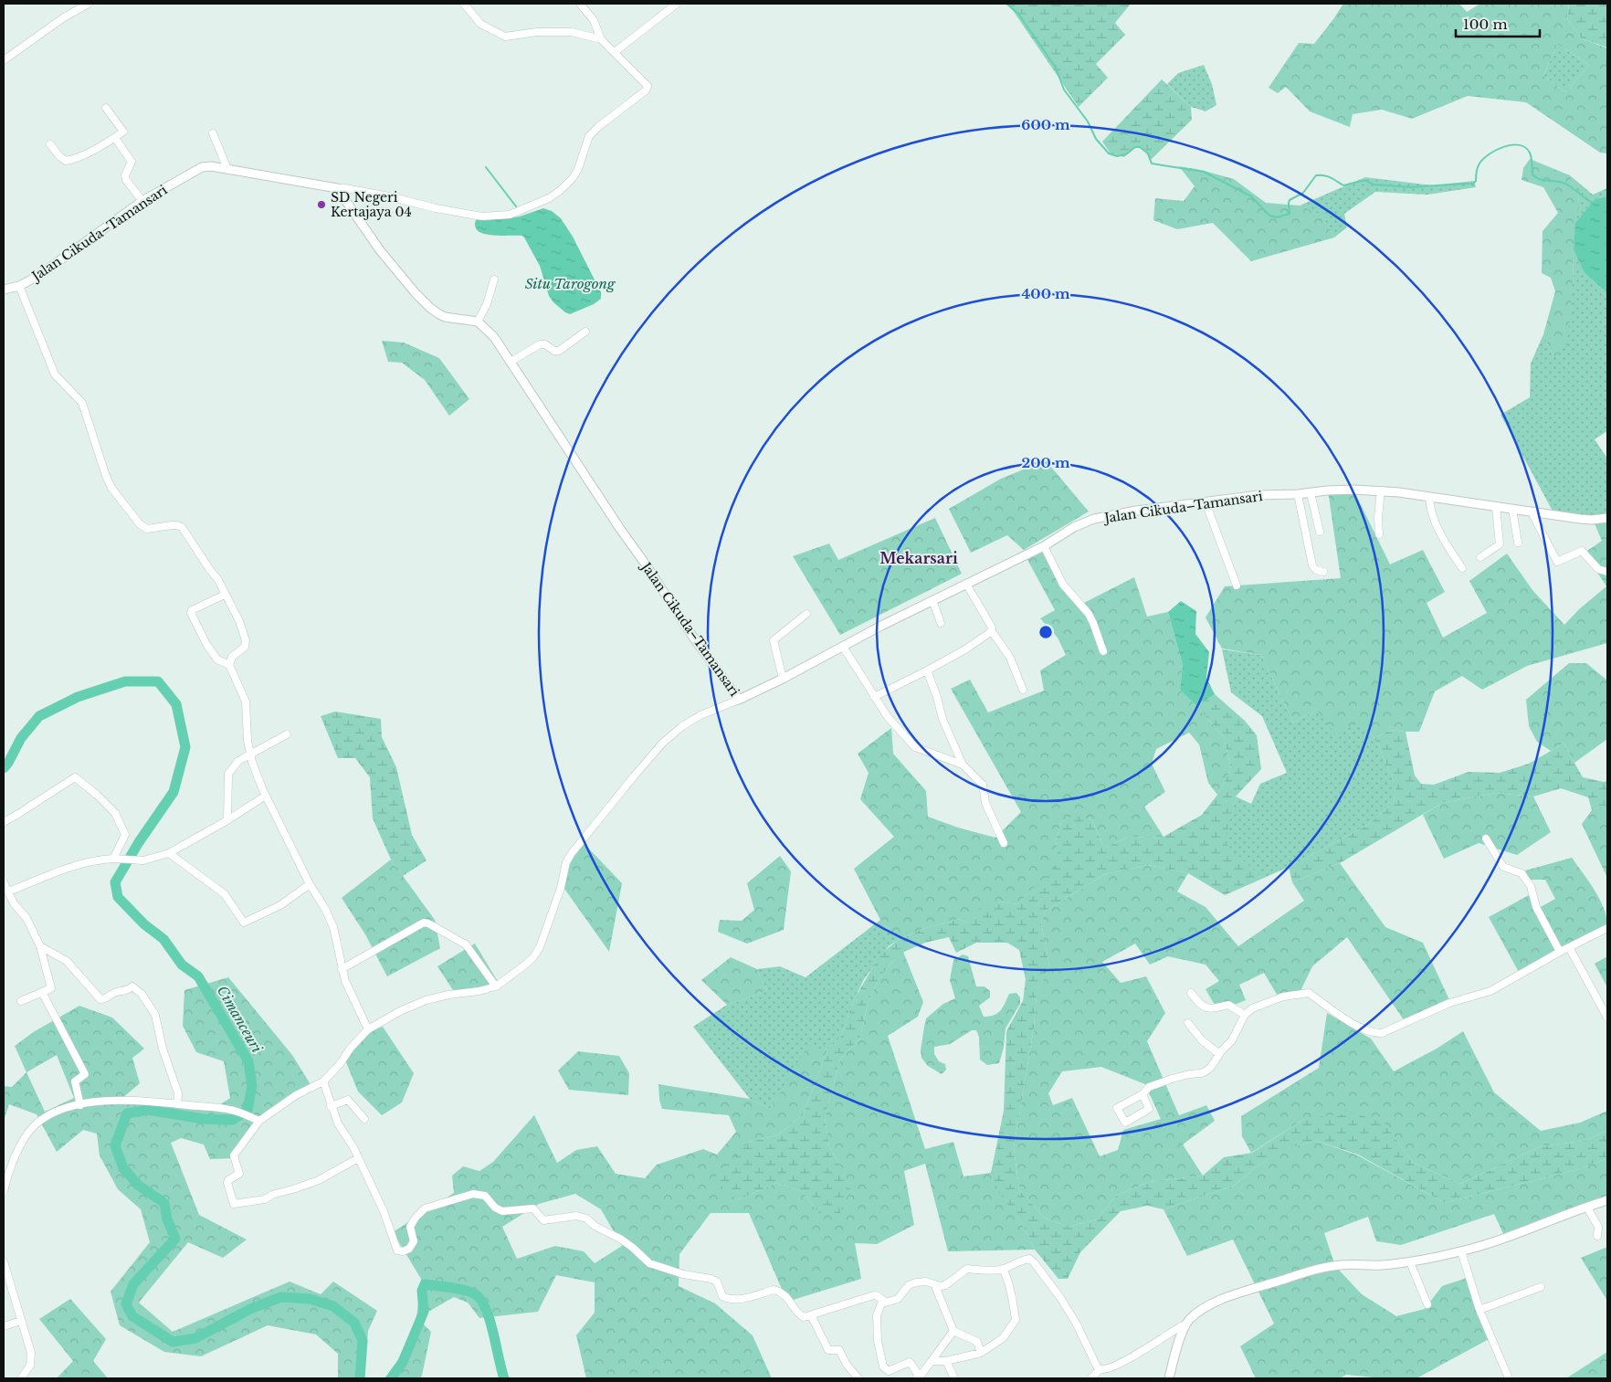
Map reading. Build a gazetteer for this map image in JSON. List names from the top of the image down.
{
  "streets": {
    "street": ["Jalan Cikuda–Tamansari"]
  },
  "districts": ["Mekarsari"],
  "water": ["Situ Tarogong", "Cimanceuri"],
  "places": ["SD Negeri Kertajaya 04"],
  "scale_bar": "100 m",
  "rings": ["600 m", "400 m", "200 m"]
}
